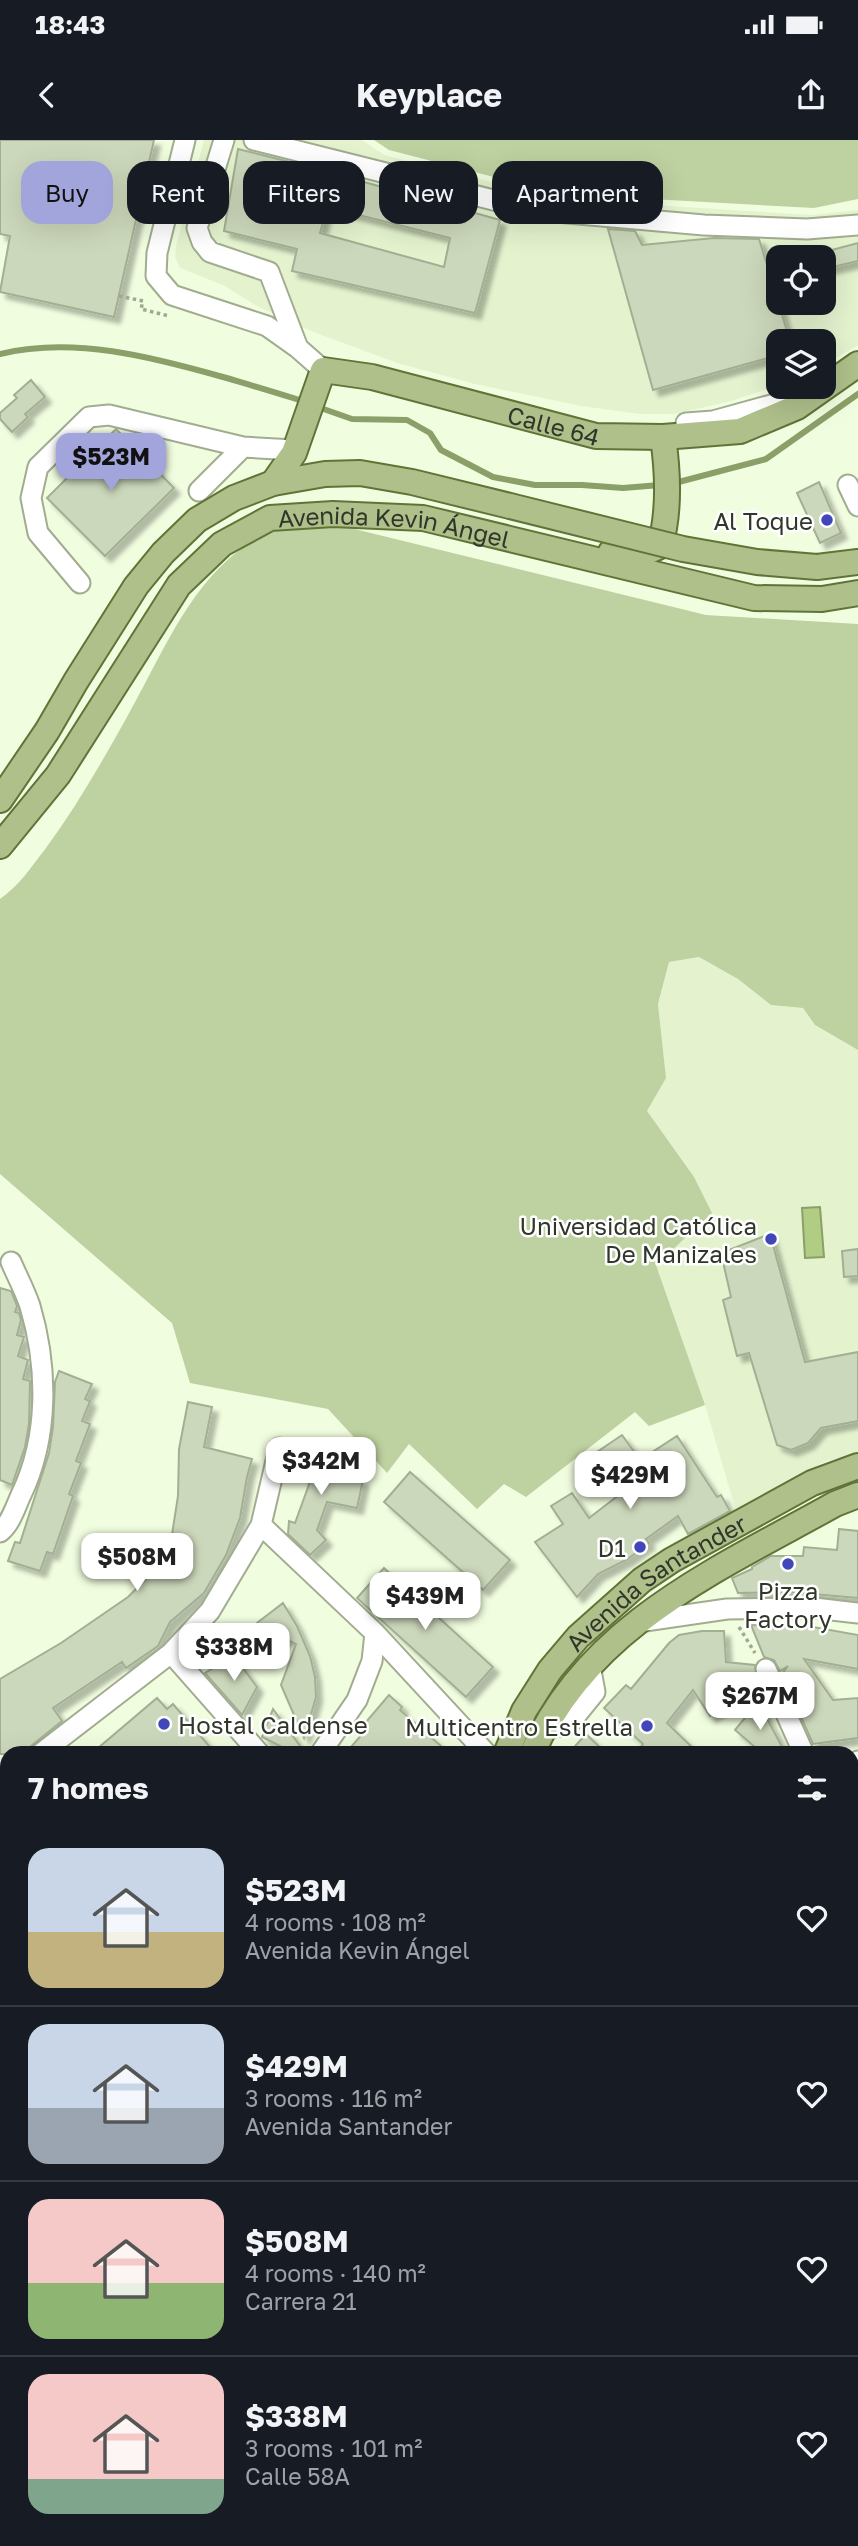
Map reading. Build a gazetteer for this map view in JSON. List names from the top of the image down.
{
  "streets": {
    "main road": ["Calle 64", "Avenida Kevin Ángel", "Avenida Santander"]
  },
  "places": [
    "Al Toque",
    "Universidad Católica De Manizales",
    "D1",
    "Pizza Factory",
    "Hostal Caldense",
    "Multicentro Estrella"
  ],
  "page": {
    "status": "18:43",
    "header": "Keyplace",
    "chip": [
      "Buy",
      "Rent",
      "Filters",
      "New",
      "Apartment"
    ],
    "price": [
      "$523M",
      "$342M",
      "$429M",
      "$508M",
      "$439M",
      "$338M",
      "$267M"
    ],
    "heading": "7 homes",
    "list": [
      {
        "name": "$523M",
        "note": "4 rooms · 108 m² · Avenida Kevin Ángel"
      },
      {
        "name": "$429M",
        "note": "3 rooms · 116 m² · Avenida Santander"
      },
      {
        "name": "$508M",
        "note": "4 rooms · 140 m² · Carrera 21"
      },
      {
        "name": "$338M",
        "note": "3 rooms · 101 m² · Calle 58A"
      }
    ]
  }
}
